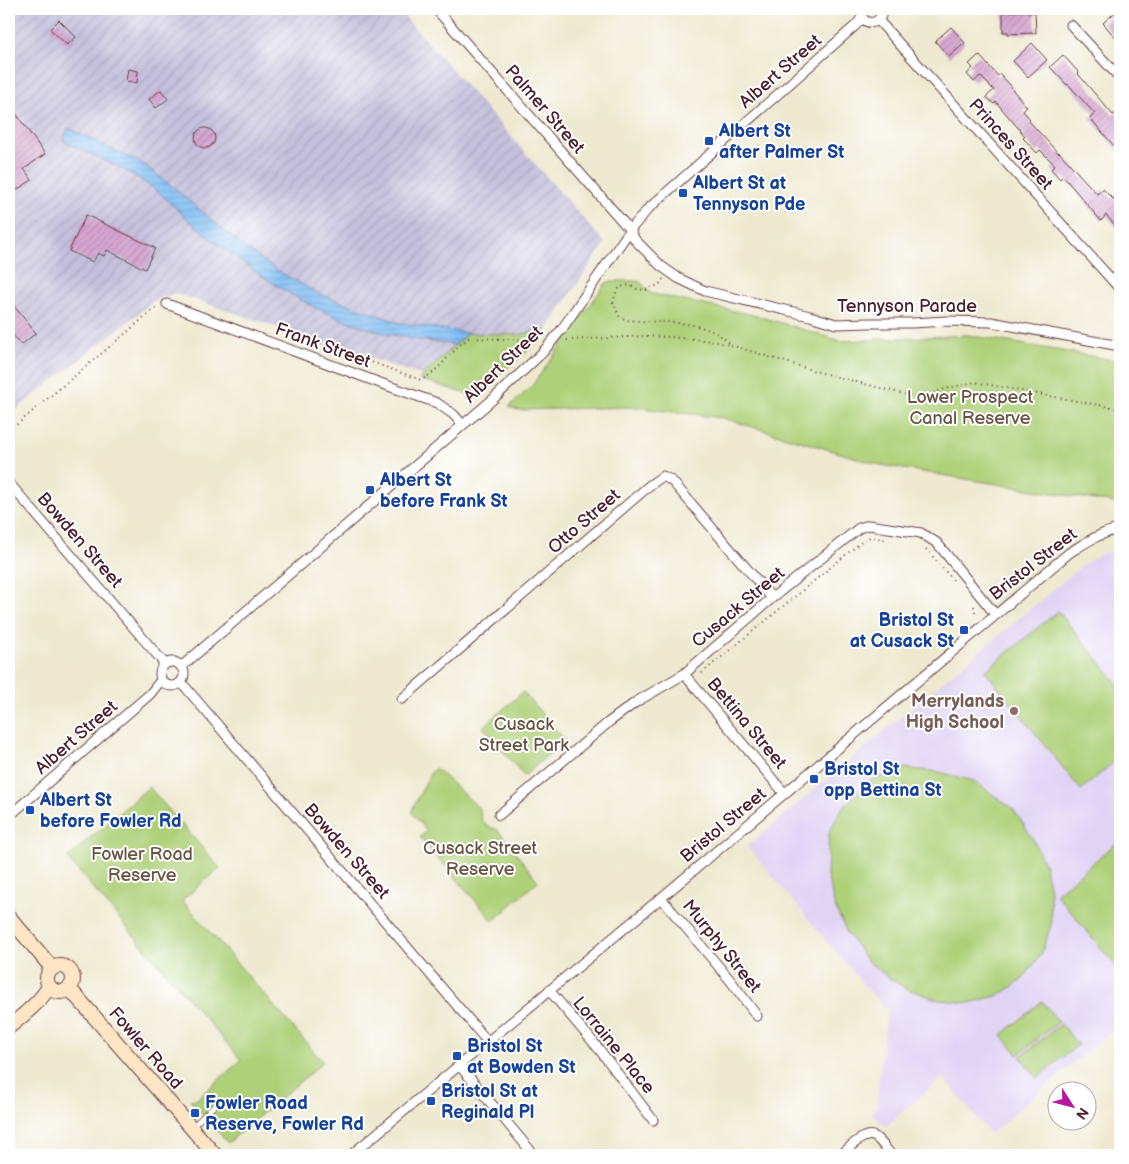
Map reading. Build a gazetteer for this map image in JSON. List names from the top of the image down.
{
  "streets": {
    "main road": ["Fowler Road"],
    "street": [
      "Albert Street",
      "Palmer Street",
      "Princes Street",
      "Tennyson Parade",
      "Frank Street",
      "Otto Street",
      "Bowden Street",
      "Bristol Street",
      "Cusack Street",
      "Bettina Street",
      "Murphy Street",
      "Lorraine Place"
    ]
  },
  "crossings": [
    ["Albert Street", "Palmer Street"],
    ["Albert Street", "Tennyson Parade"],
    ["Albert Street", "Frank Street"],
    ["Albert Street", "Bowden Street"],
    ["Palmer Street", "Tennyson Parade"],
    ["Otto Street", "Cusack Street"],
    ["Bowden Street", "Bristol Street"],
    ["Bristol Street", "Cusack Street"],
    ["Bristol Street", "Bettina Street"],
    ["Bristol Street", "Murphy Street"],
    ["Bristol Street", "Lorraine Place"],
    ["Cusack Street", "Bettina Street"]
  ],
  "parks": [
    "Lower Prospect Canal Reserve",
    "Cusack Street Park",
    "Cusack Street Reserve",
    "Fowler Road Reserve"
  ],
  "places": {
    "transit": [
      "Albert St after Palmer St",
      "Albert St at Tennyson Pde",
      "Albert St before Frank St",
      "Bristol St at Cusack St",
      "Bristol St opp Bettina St",
      "Albert St before Fowler Rd",
      "Bristol St at Bowden St",
      "Bristol St at Reginald Pl",
      "Fowler Road Reserve, Fowler Rd"
    ],
    "other": ["Merrylands High School"]
  },
  "north": "bottom right"
}
